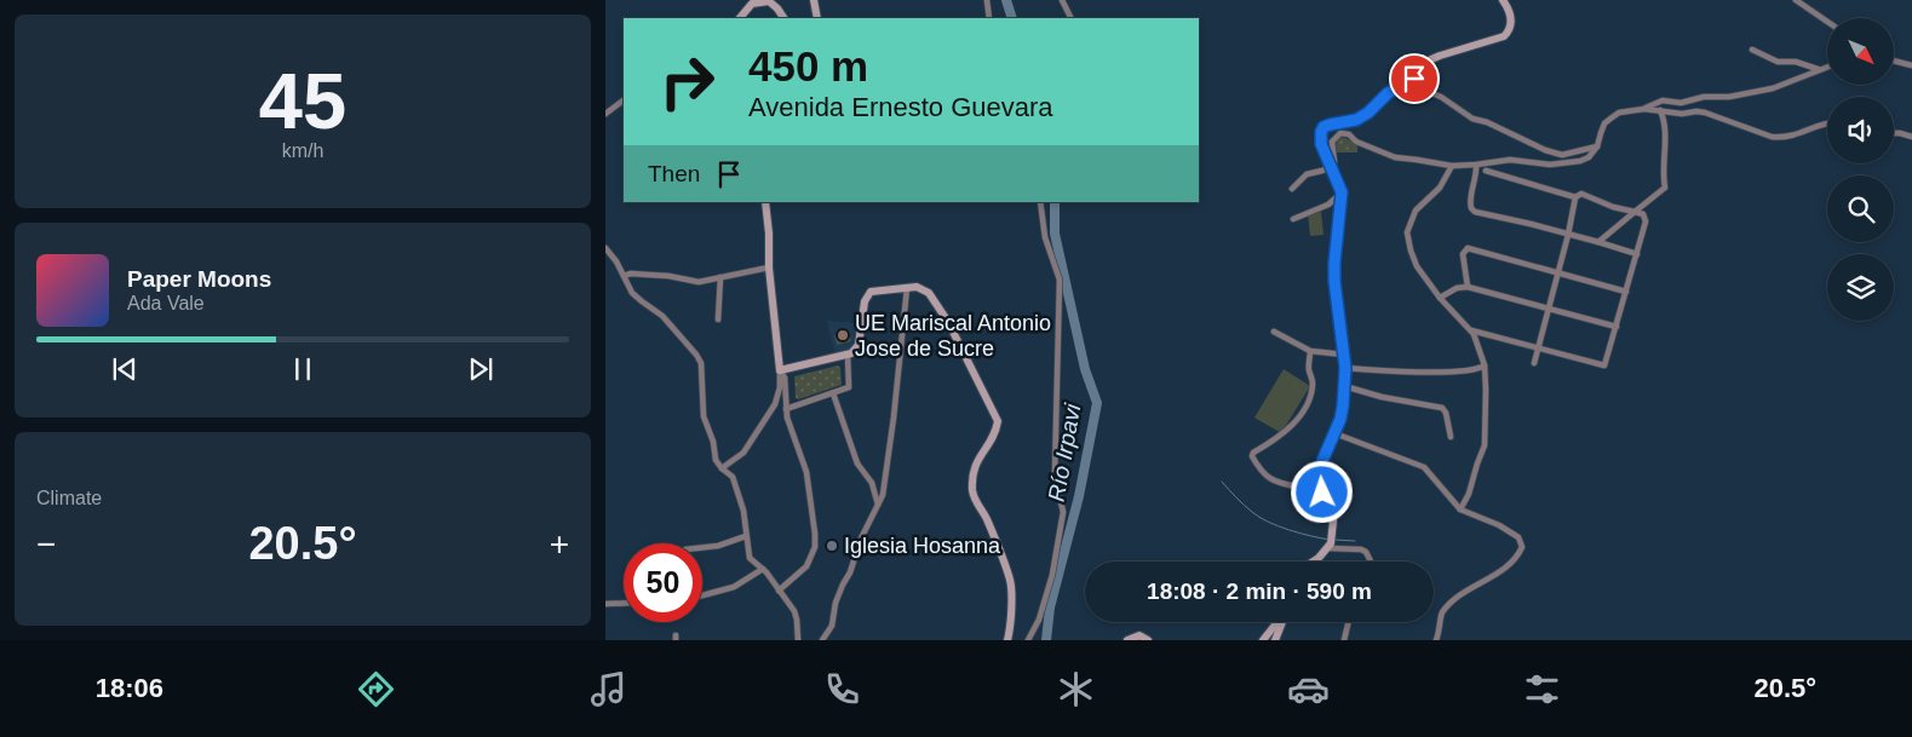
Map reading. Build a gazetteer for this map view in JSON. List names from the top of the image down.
{
  "water": ["Río Irpavi"],
  "places": ["UE Mariscal Antonio Jose de Sucre", "Iglesia Hosanna"],
  "north": "bottom right",
  "page": {
    "tile": [
      ["45", "km/h"],
      "Climate"
    ],
    "turn": ["450 m", "Avenida Ernesto Guevara"],
    "then": "Then",
    "song": ["Paper Moons", "Ada Vale"],
    "heat": ["−", "20.5°", "+"],
    "limit": "50",
    "trip": "18:08 · 2 min · 590 m",
    "tabs": ["18:06", "20.5°"]
  }
}
